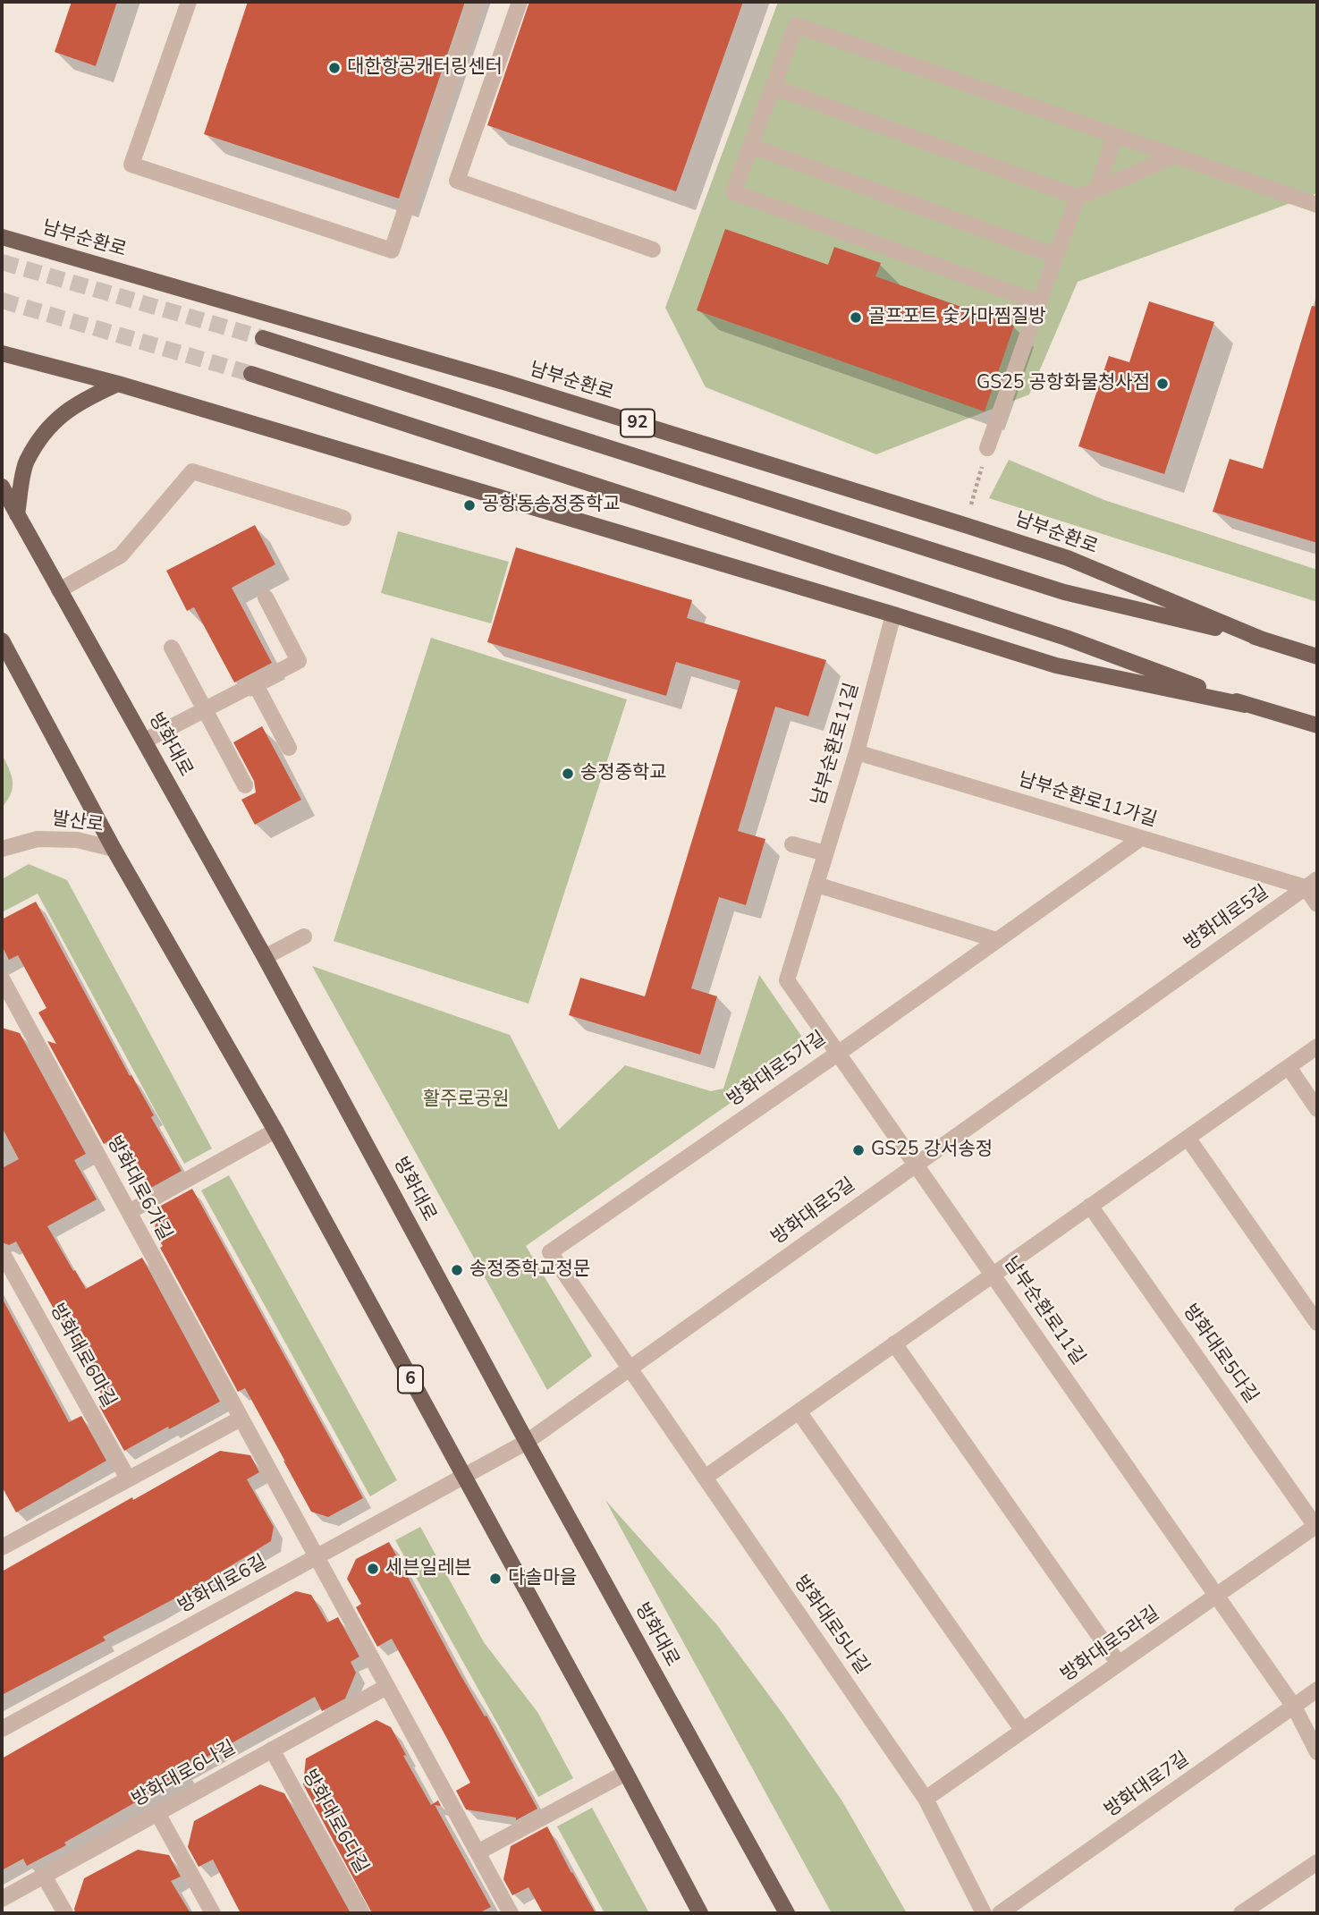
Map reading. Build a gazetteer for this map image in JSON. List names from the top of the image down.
{
  "streets": {
    "main road": [
      "남부순환로",
      "92",
      "방화대로",
      "6"
    ],
    "street": [
      "남부순환로11길",
      "남부순환로11가길",
      "발산로",
      "방화대로5길",
      "방화대로5가길",
      "방화대로6가길",
      "방화대로5다길",
      "방화대로6마길",
      "방화대로6길",
      "방화대로5나길",
      "방화대로5라길",
      "방화대로6나길",
      "방화대로7길",
      "방화대로6다길"
    ]
  },
  "crossings": [
    ["남부순환로11길", "남부순환로11가길"],
    ["남부순환로11길", "방화대로5길"],
    ["남부순환로11길", "방화대로5가길"],
    ["남부순환로11길", "방화대로5라길"],
    ["남부순환로11길", "방화대로7길"],
    ["방화대로", "방화대로5길"],
    ["남부순환로11가길", "방화대로5길"],
    ["남부순환로11가길", "방화대로5가길"],
    ["발산로", "6"],
    ["방화대로5길", "방화대로5가길"],
    ["방화대로5길", "6"],
    ["방화대로5길", "방화대로6길"],
    ["방화대로5길", "방화대로5나길"],
    ["방화대로5가길", "방화대로5나길"],
    ["방화대로6가길", "방화대로6길"],
    ["방화대로5다길", "방화대로5라길"],
    ["6", "방화대로6길"],
    ["방화대로5나길", "방화대로5라길"],
    ["방화대로6나길", "방화대로6다길"]
  ],
  "parks": ["활주로공원"],
  "places": [
    "대한항공캐터링센터",
    "골프포트 숯가마찜질방",
    "GS25 공항화물청사점",
    "공항동송정중학교",
    "송정중학교",
    "GS25 강서송정",
    "송정중학교정문",
    "세븐일레븐",
    "다솔마을"
  ]
}
